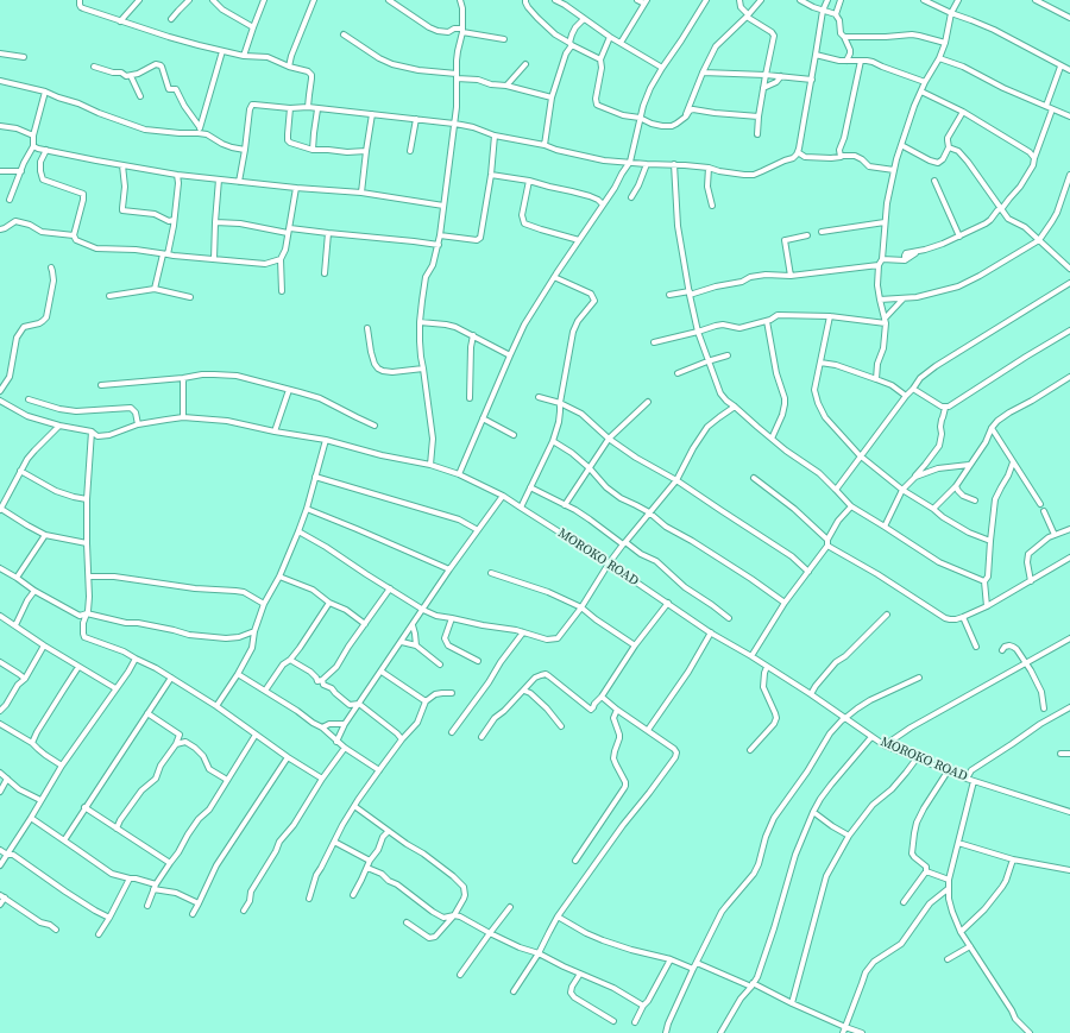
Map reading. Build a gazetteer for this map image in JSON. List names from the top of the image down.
{
  "streets": {
    "street": ["MOROKO ROAD"]
  }
}
